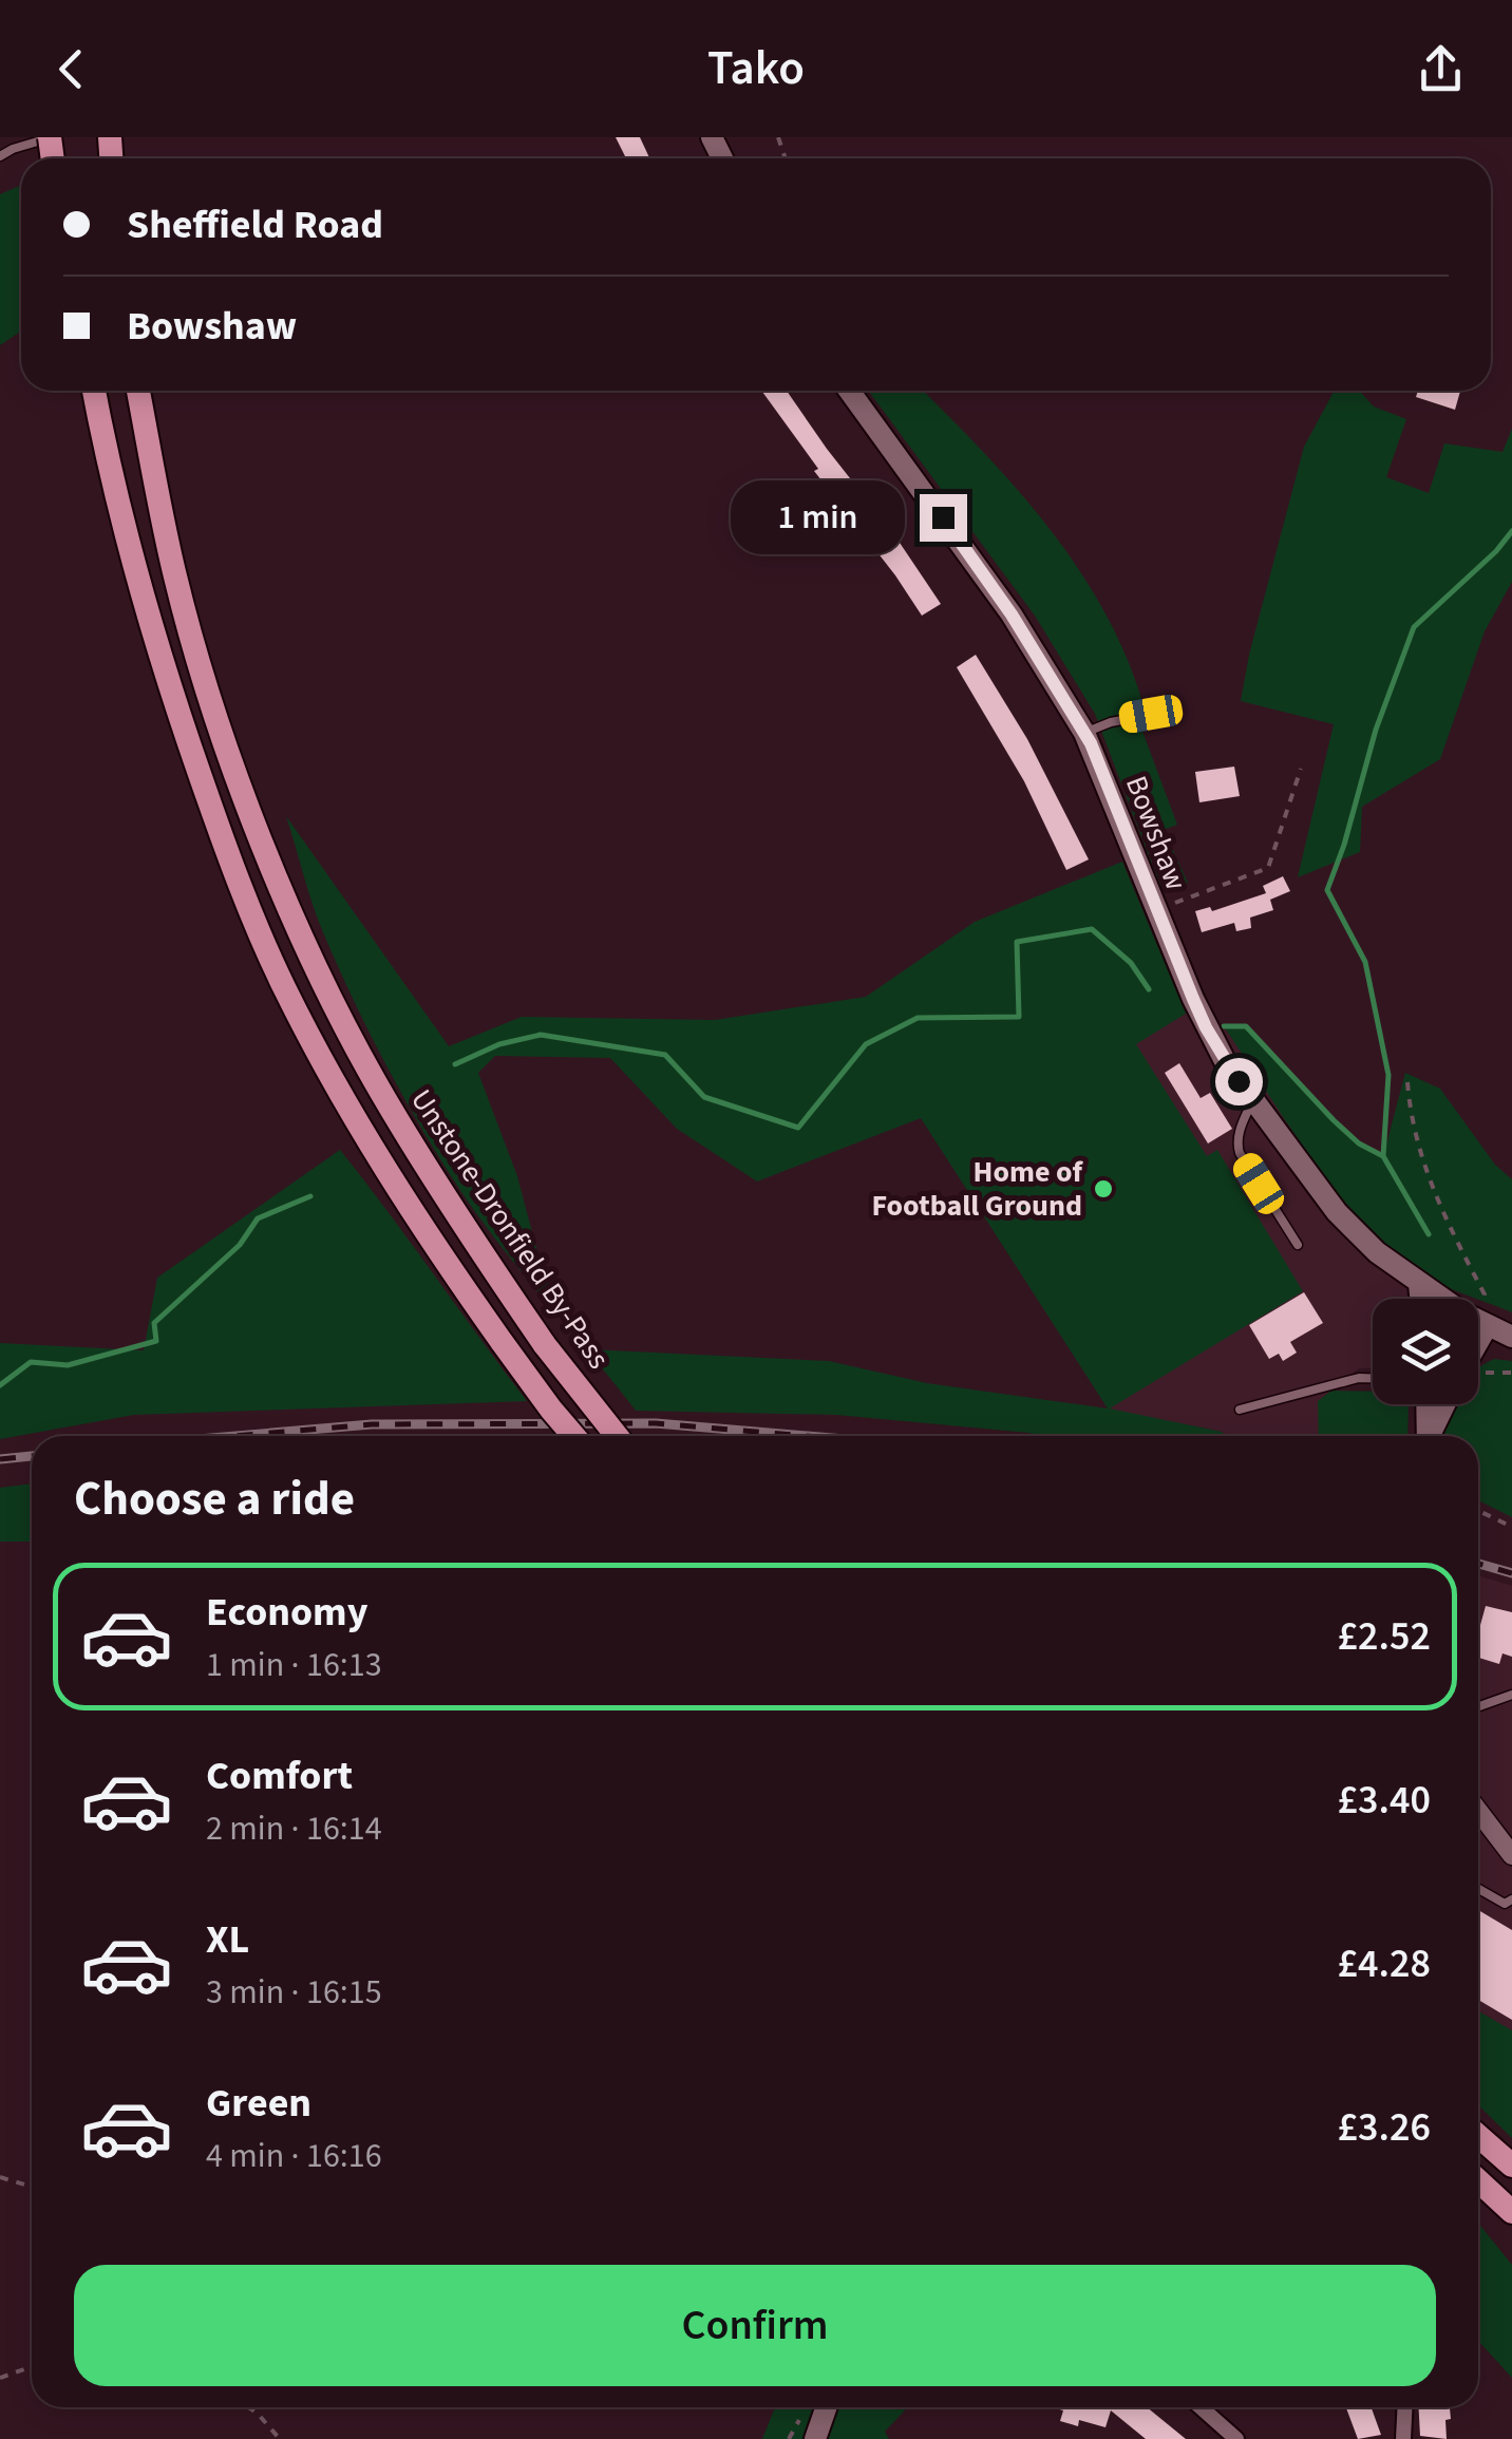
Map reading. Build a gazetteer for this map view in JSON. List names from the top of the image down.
{
  "streets": {
    "highway": ["Unstone-Dronfield By-Pass"],
    "main road": ["Bowshaw"]
  },
  "places": ["Home of Football Ground"],
  "page": {
    "header": "Tako",
    "banner": ["Sheffield Road", "Bowshaw"],
    "bubble": "1 min",
    "heading": "Choose a ride",
    "list": [
      {
        "name": "Economy",
        "note": "1 min · 16:13",
        "value": "£2.52"
      },
      {
        "name": "Comfort",
        "note": "2 min · 16:14",
        "value": "£3.40"
      },
      {
        "name": "XL",
        "note": "3 min · 16:15",
        "value": "£4.28"
      },
      {
        "name": "Green",
        "note": "4 min · 16:16",
        "value": "£3.26"
      }
    ],
    "buttons": "Confirm"
  }
}
